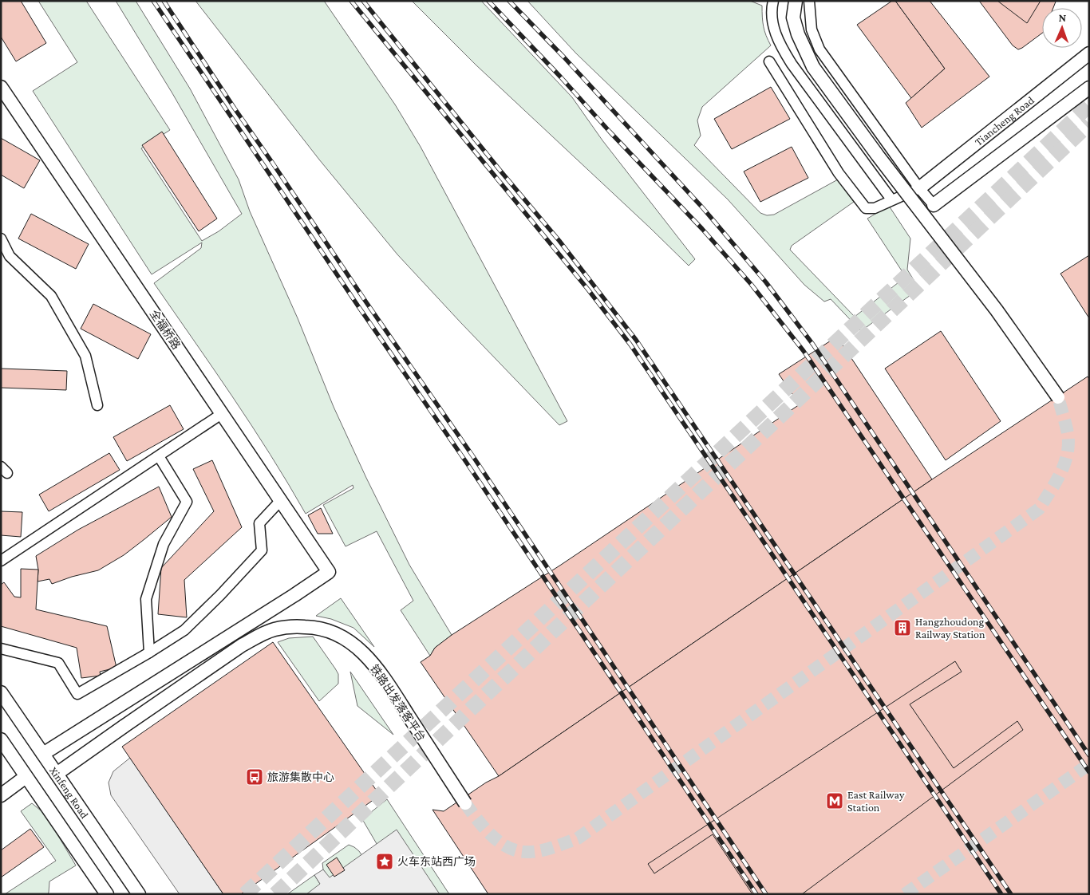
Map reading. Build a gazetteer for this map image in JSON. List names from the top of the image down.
{
  "streets": {
    "main road": [
      "Tiancheng Road",
      "全福桥路",
      "铁路出发落客平台",
      "Xinfeng Road"
    ]
  },
  "crossings": [
    ["全福桥路", "Xinfeng Road"],
    ["铁路出发落客平台", "Xinfeng Road"]
  ],
  "places": {
    "building": ["Hangzhoudong Railway Station"],
    "bus stop": ["旅游集散中心"],
    "metro station": ["East Railway Station"],
    "place": ["火车东站西广场"]
  },
  "north": "top"
}
